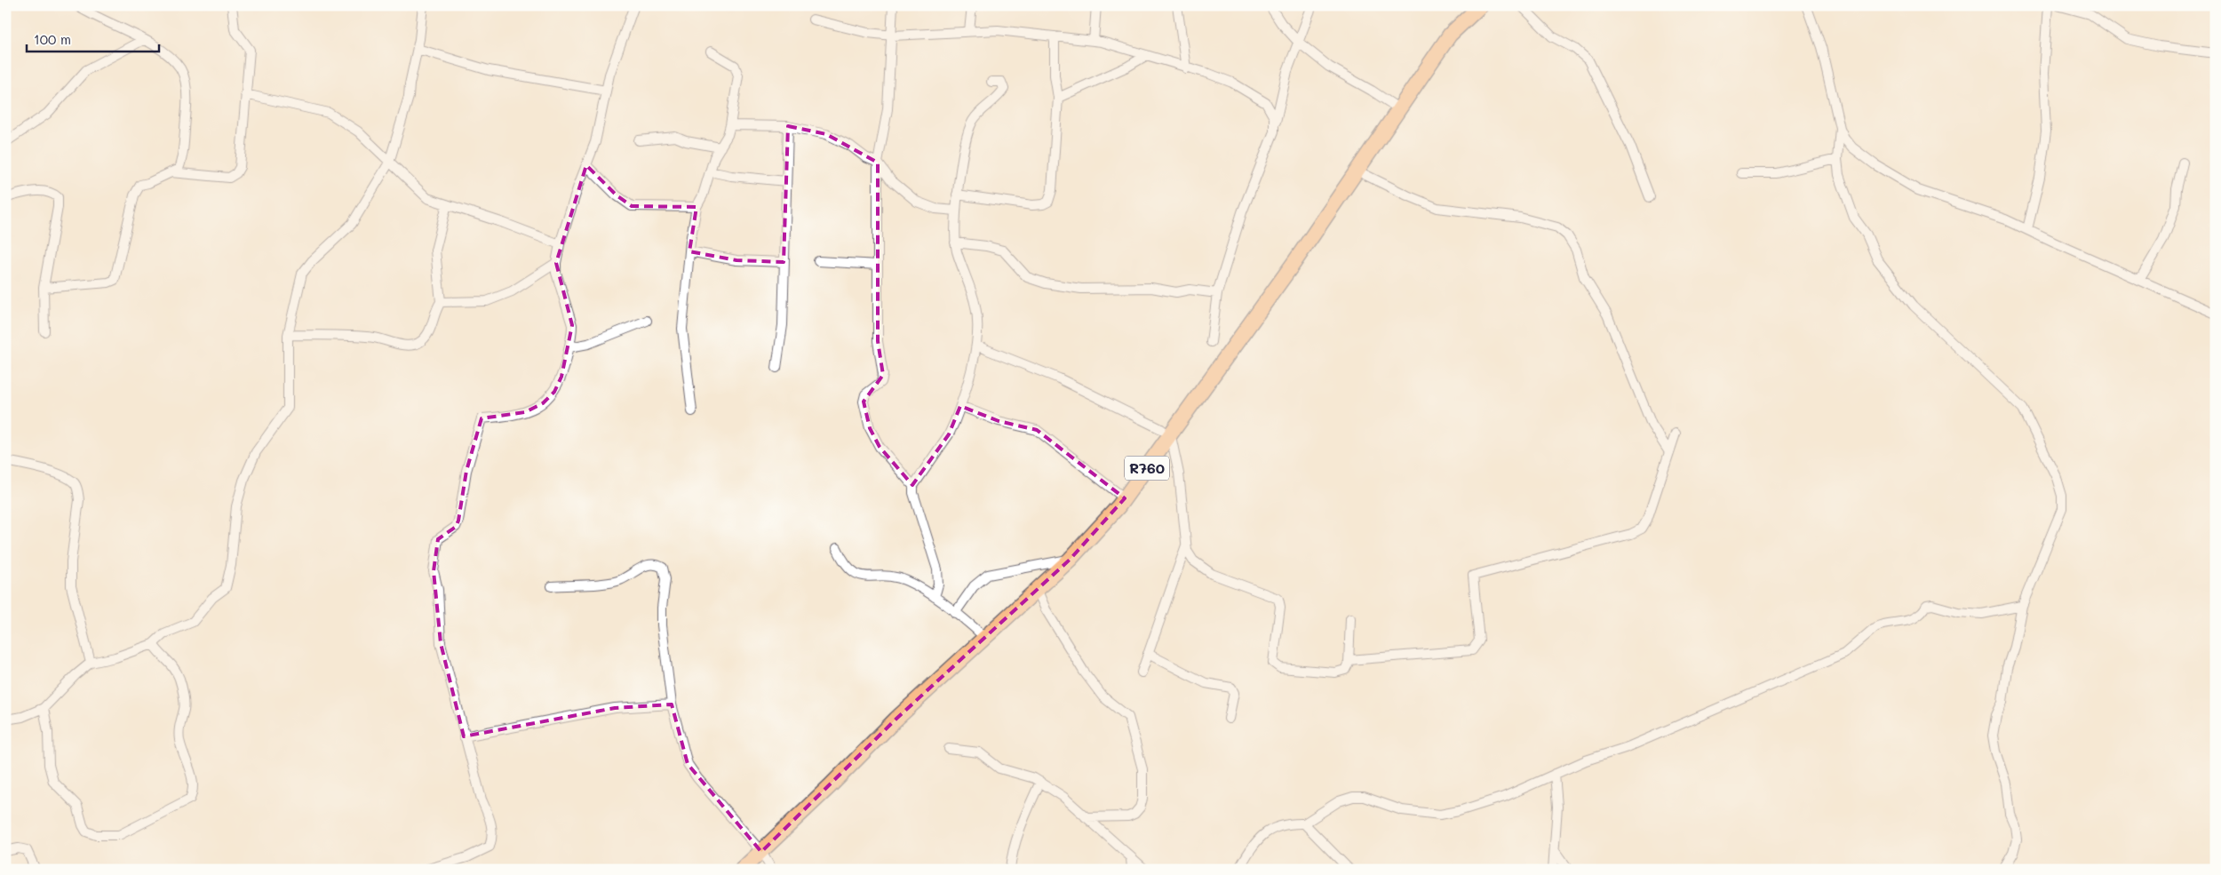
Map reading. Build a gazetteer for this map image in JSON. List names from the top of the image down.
{
  "streets": {
    "main road": ["R760"]
  },
  "scale_bar": "100 m"
}
